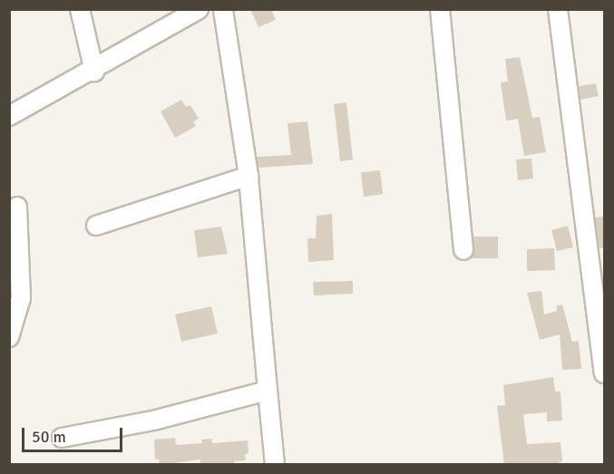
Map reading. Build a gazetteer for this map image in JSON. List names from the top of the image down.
{
  "scale_bar": "50 m"
}
